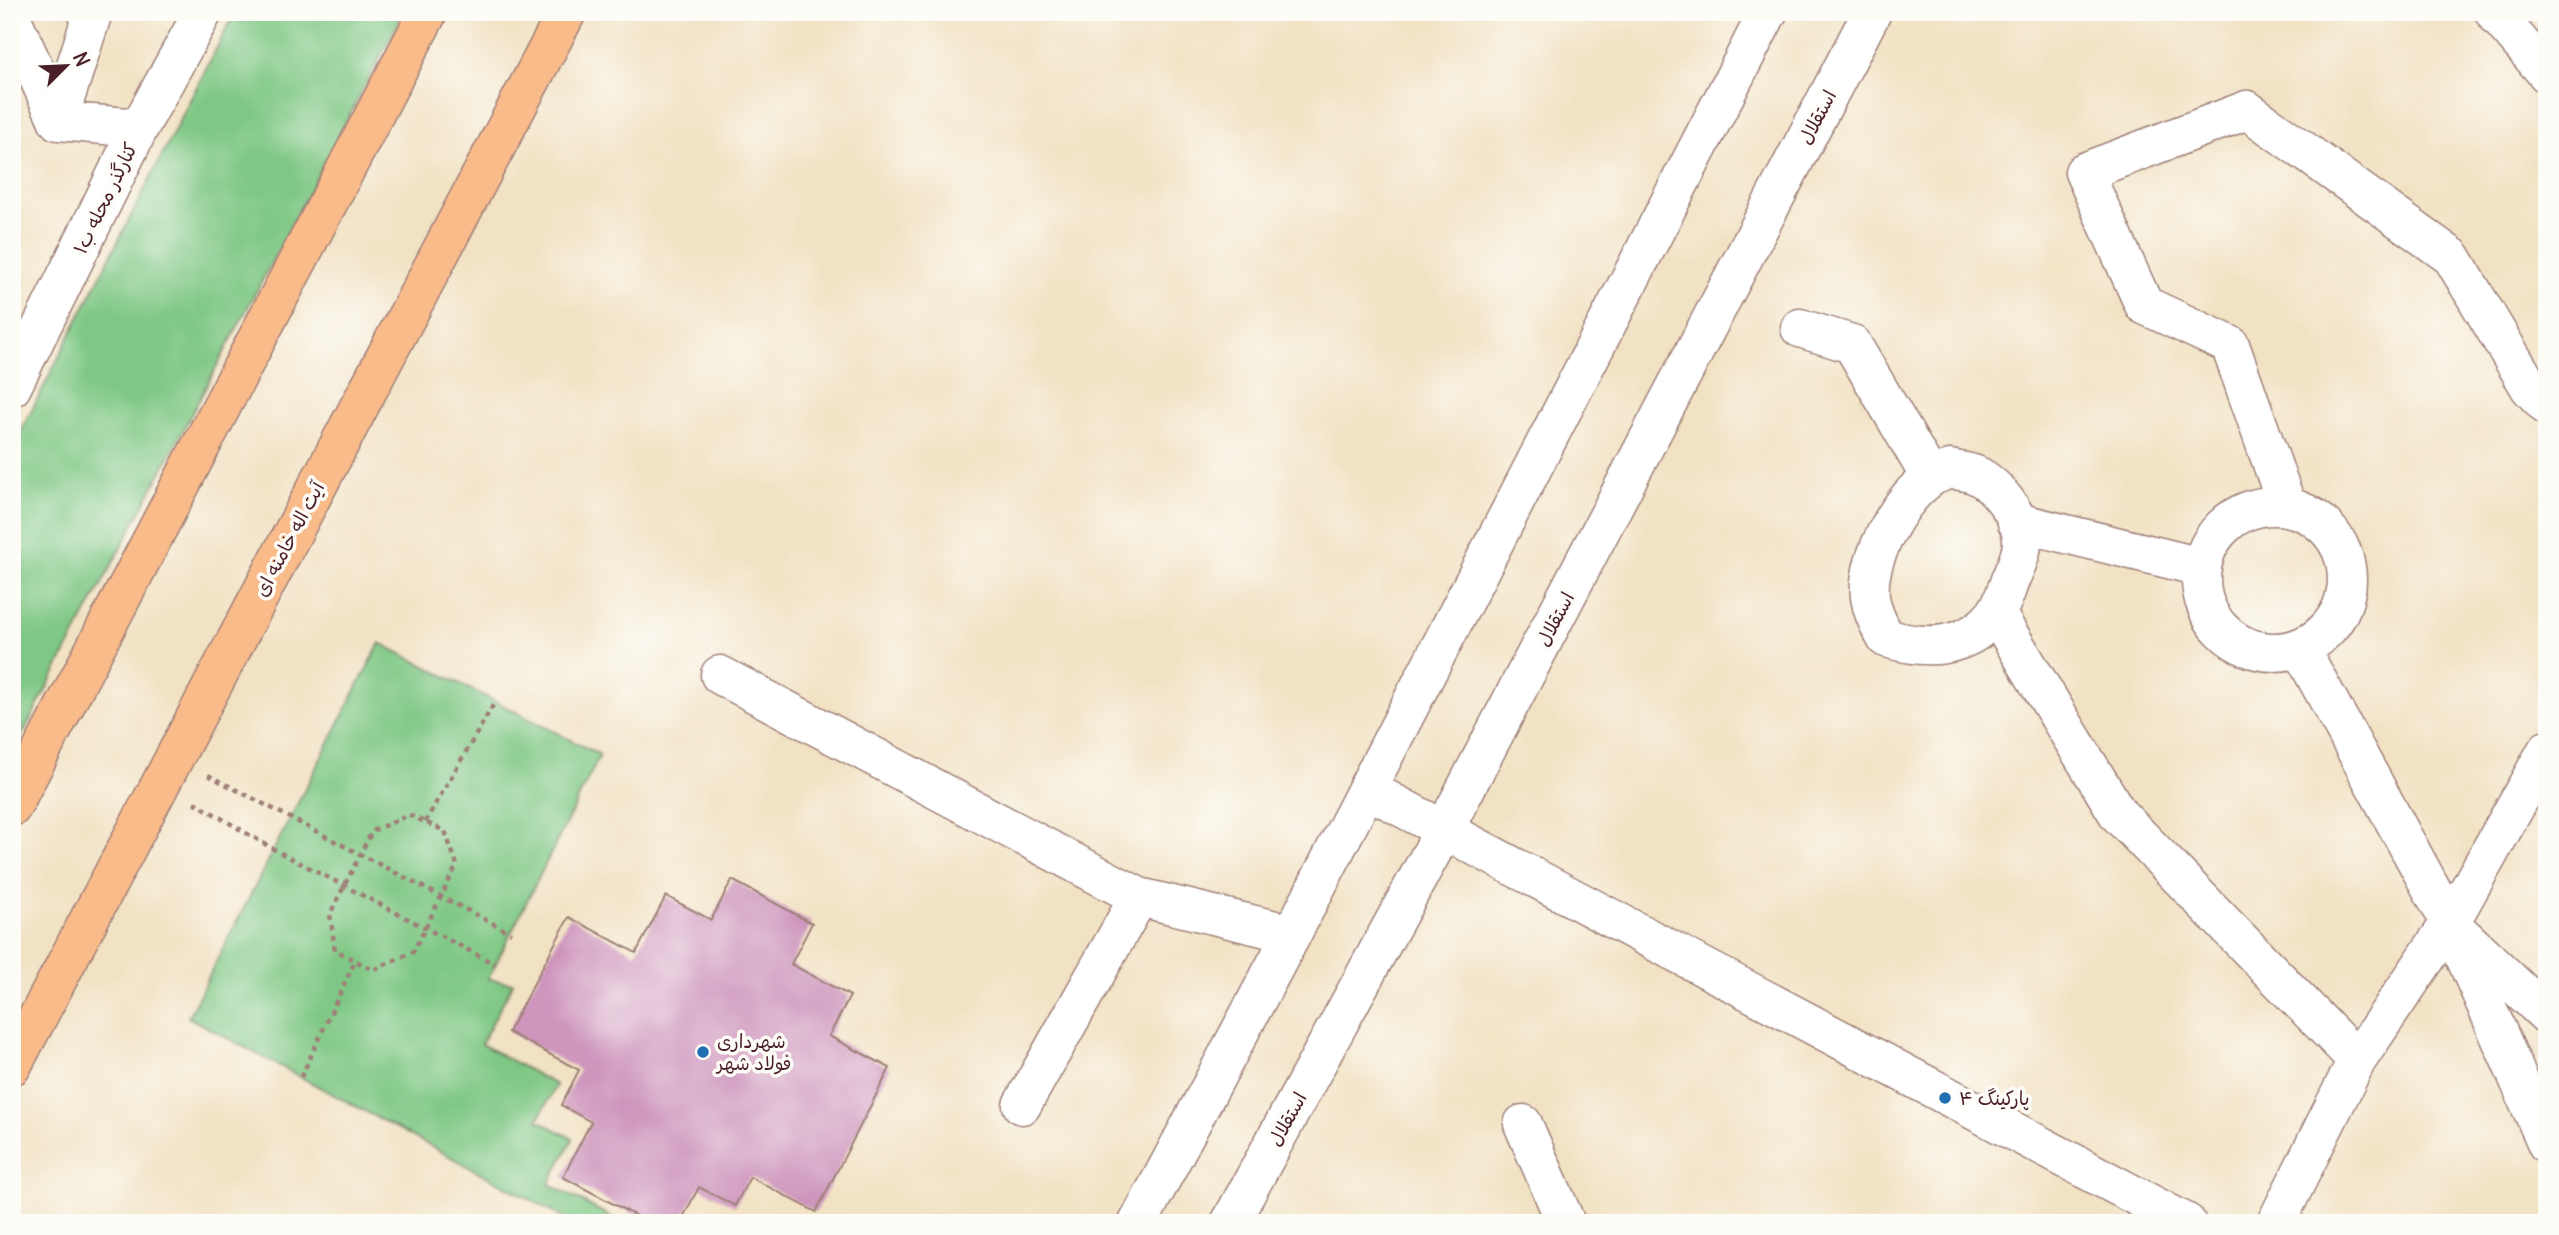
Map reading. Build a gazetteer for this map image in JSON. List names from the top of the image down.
{
  "streets": {
    "main road": ["آیت اله خامنه ای"],
    "street": ["استقلال", "کنارگذر محله ب۱"]
  },
  "places": ["شهرداری فولاد شهر", "پارکینگ ۴"],
  "north": "top right"
}
